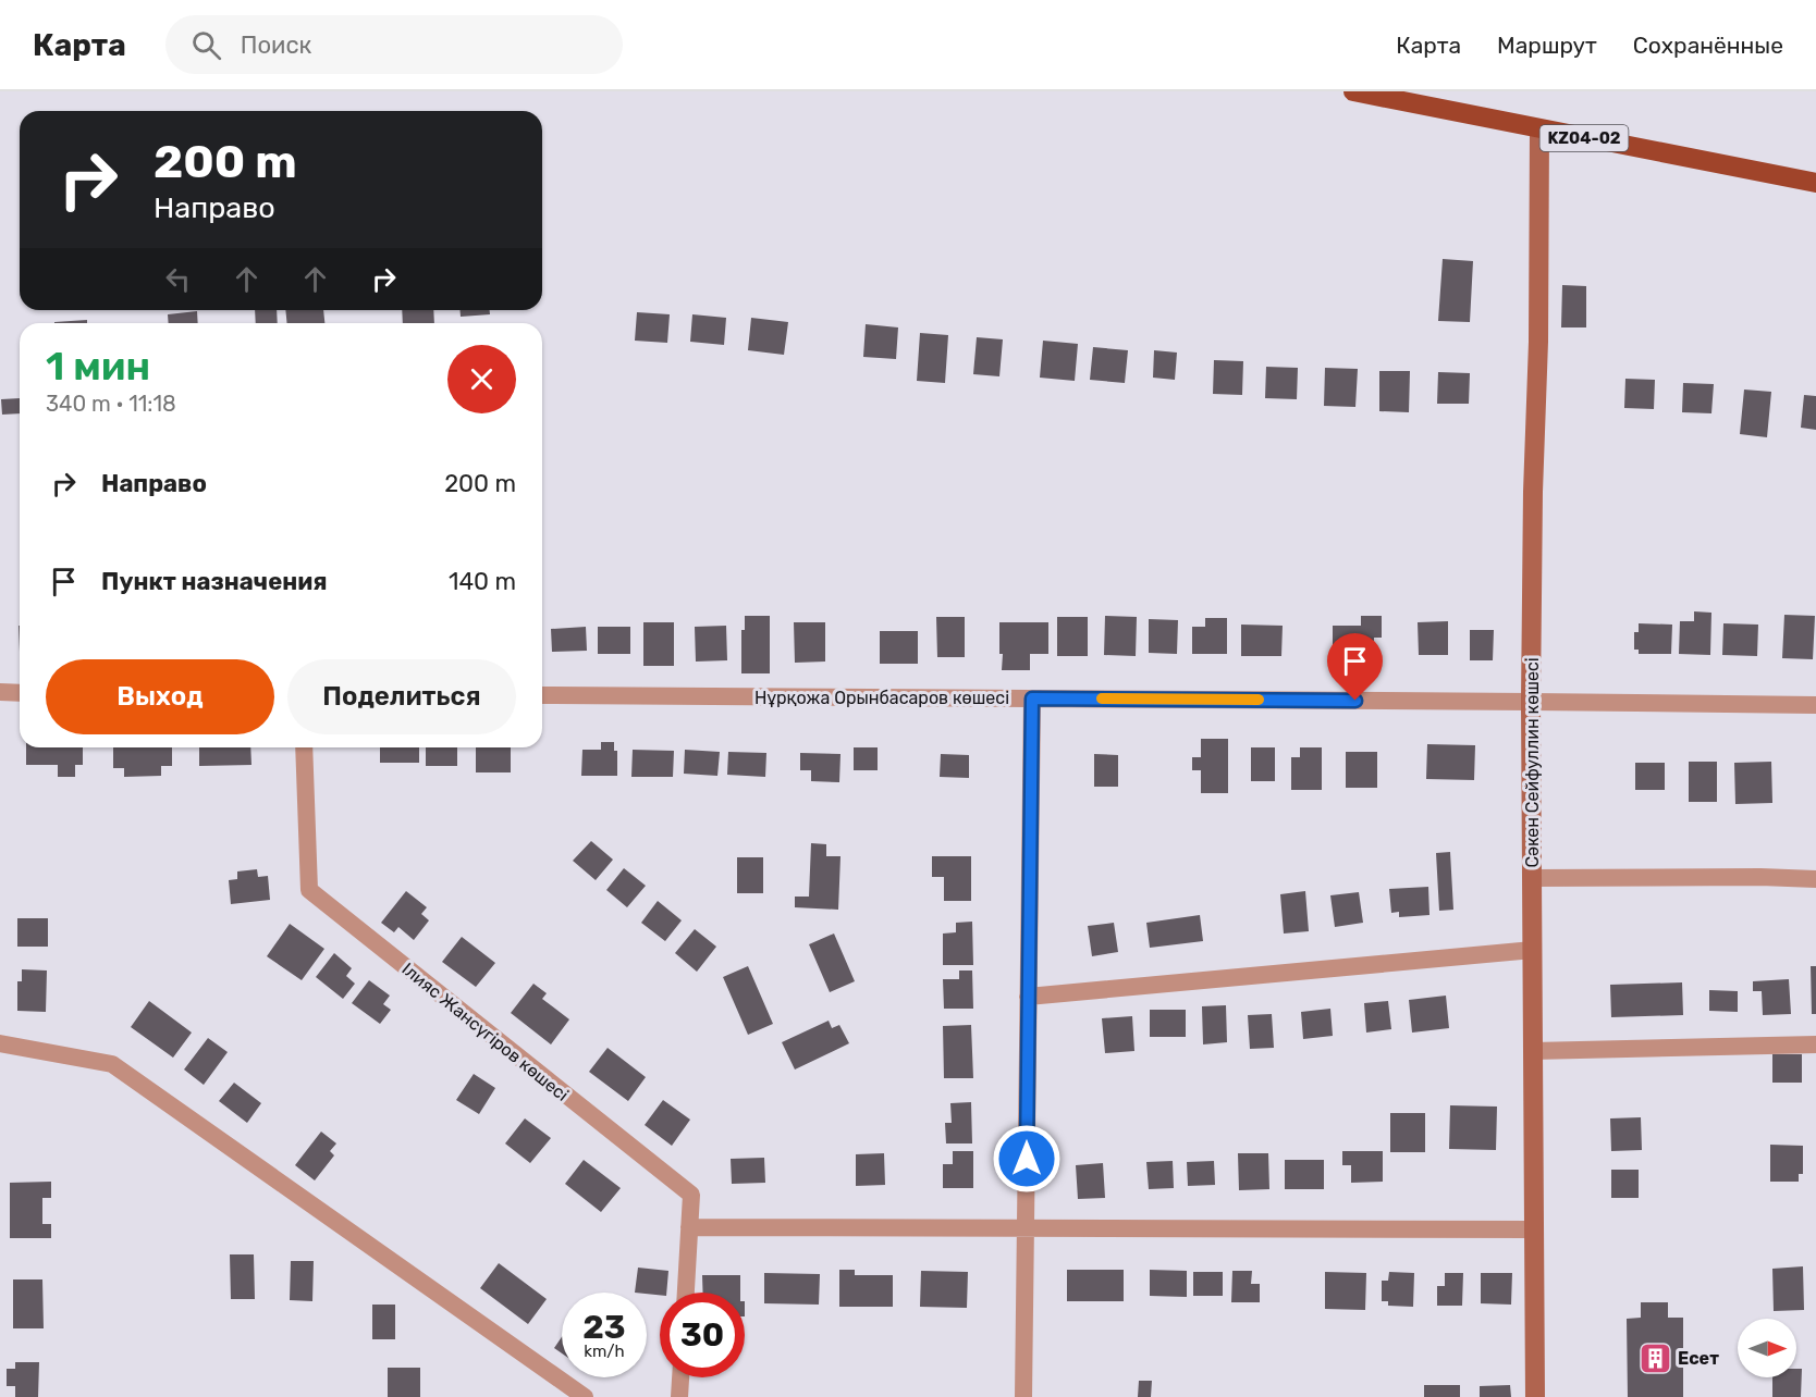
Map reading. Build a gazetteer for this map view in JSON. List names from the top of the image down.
{
  "streets": {
    "main road": ["KZ04-02"],
    "street": ["Нұрқожа Орынбасаров көшесі", "Сәкен Сейфуллин көшесі", "Ілияс Жансүгіров көшесі"]
  },
  "crossings": [
    ["KZ04-02", "Сәкен Сейфуллин көшесі"],
    ["Нұрқожа Орынбасаров көшесі", "Сәкен Сейфуллин көшесі"]
  ],
  "places": {
    "building": ["Есет"]
  },
  "north": "right",
  "page": {
    "header": "Карта",
    "search": "Поиск",
    "nav": ["Карта", "Маршрут", "Сохранённые"],
    "turn": ["200 m", "Направо"],
    "heading": ["1 мин", "340 m · 11:18"],
    "list": [
      {
        "name": "Направо",
        "value": "200 m"
      },
      {
        "name": "Пункт назначения",
        "value": "140 m"
      }
    ],
    "buttons": ["Выход", "Поделиться"],
    "speed": "23 km/h",
    "limit": "30"
  }
}
